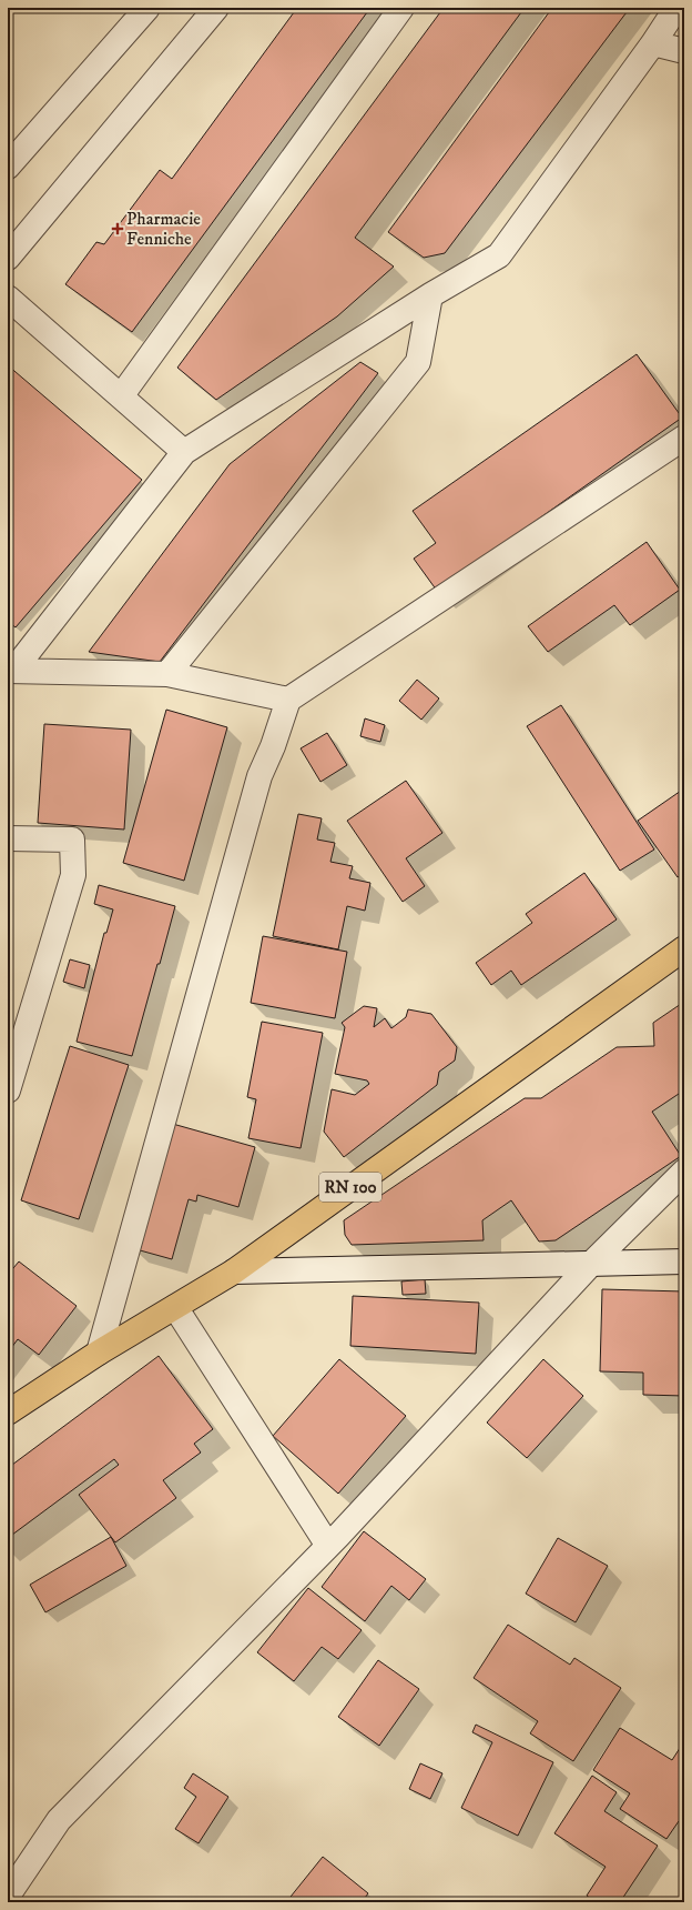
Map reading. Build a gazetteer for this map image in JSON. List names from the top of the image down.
{
  "streets": {
    "main road": ["RN 100"]
  },
  "places": {
    "health": ["Pharmacie Fenniche"]
  }
}
